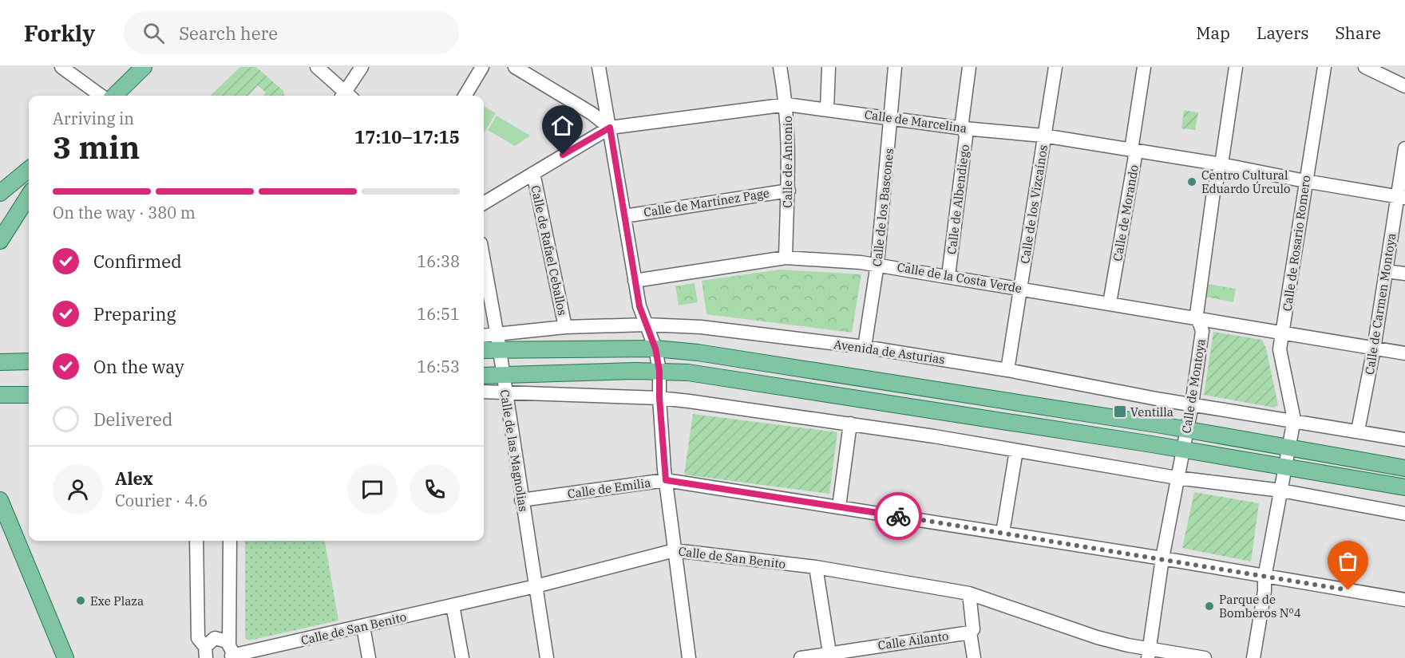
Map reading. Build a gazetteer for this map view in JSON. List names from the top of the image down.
{
  "streets": {
    "street": [
      "Calle de Marcelina",
      "Calle de Antonio",
      "Calle de Albendiego",
      "Calle de Martínez Page",
      "Calle de los Vizcaínos",
      "Calle de los Bascones",
      "Calle de Morando",
      "Calle de Rosario Romero",
      "Calle de Rafael Ceballos",
      "Calle de la Costa Verde",
      "Calle de Carmen Montoya",
      "Avenida de Asturias",
      "Calle de Montoya",
      "Calle de las Magnolias",
      "Calle de Emilia",
      "Calle de San Benito",
      "Calle Ailanto"
    ]
  },
  "crossings": [
    ["Calle de Marcelina", "Calle de Antonio"],
    ["Calle de Marcelina", "Calle de Albendiego"],
    ["Calle de Marcelina", "Calle de los Vizcaínos"],
    ["Calle de Marcelina", "Calle de los Bascones"],
    ["Calle de Marcelina", "Calle de Morando"],
    ["Calle de Marcelina", "Calle de Rosario Romero"],
    ["Calle de Marcelina", "Calle de Carmen Montoya"],
    ["Calle de Marcelina", "Calle de Montoya"],
    ["Calle de Antonio", "Calle de Martínez Page"],
    ["Calle de Antonio", "Calle de la Costa Verde"],
    ["Calle de Albendiego", "Calle de la Costa Verde"],
    ["Calle de los Vizcaínos", "Calle de la Costa Verde"],
    ["Calle de los Vizcaínos", "Avenida de Asturias"],
    ["Calle de los Bascones", "Calle de la Costa Verde"],
    ["Calle de los Bascones", "Avenida de Asturias"],
    ["Calle de Morando", "Calle de la Costa Verde"],
    ["Calle de Rosario Romero", "Calle de la Costa Verde"],
    ["Calle de Rosario Romero", "Avenida de Asturias"],
    ["Calle de Rafael Ceballos", "Avenida de Asturias"],
    ["Calle de la Costa Verde", "Calle de Carmen Montoya"],
    ["Calle de la Costa Verde", "Calle de Montoya"],
    ["Calle de Carmen Montoya", "Avenida de Asturias"],
    ["Avenida de Asturias", "Calle de Montoya"],
    ["Avenida de Asturias", "Calle de las Magnolias"],
    ["Calle de Montoya", "Calle de Emilia"],
    ["Calle de Montoya", "Calle de San Benito"],
    ["Calle de las Magnolias", "Calle de Emilia"],
    ["Calle de las Magnolias", "Calle de San Benito"]
  ],
  "places": {
    "other": ["Centro Cultural Eduardo Úrculo", "Exe Plaza", "Parque de Bomberos Nº4"],
    "transit": ["Ventilla"]
  },
  "page": {
    "header": "Forkly",
    "search": "Search here",
    "nav": ["Map", "Layers", "Share"],
    "heading": ["3 min", "Arriving in", "17:10–17:15"],
    "panel": ["Alex", "Courier · 4.6"],
    "bar": "On the way · 380 m",
    "list": [
      ["Confirmed", "16:38"],
      ["Preparing", "16:51"],
      ["On the way", "16:53"],
      "Delivered"
    ]
  }
}
